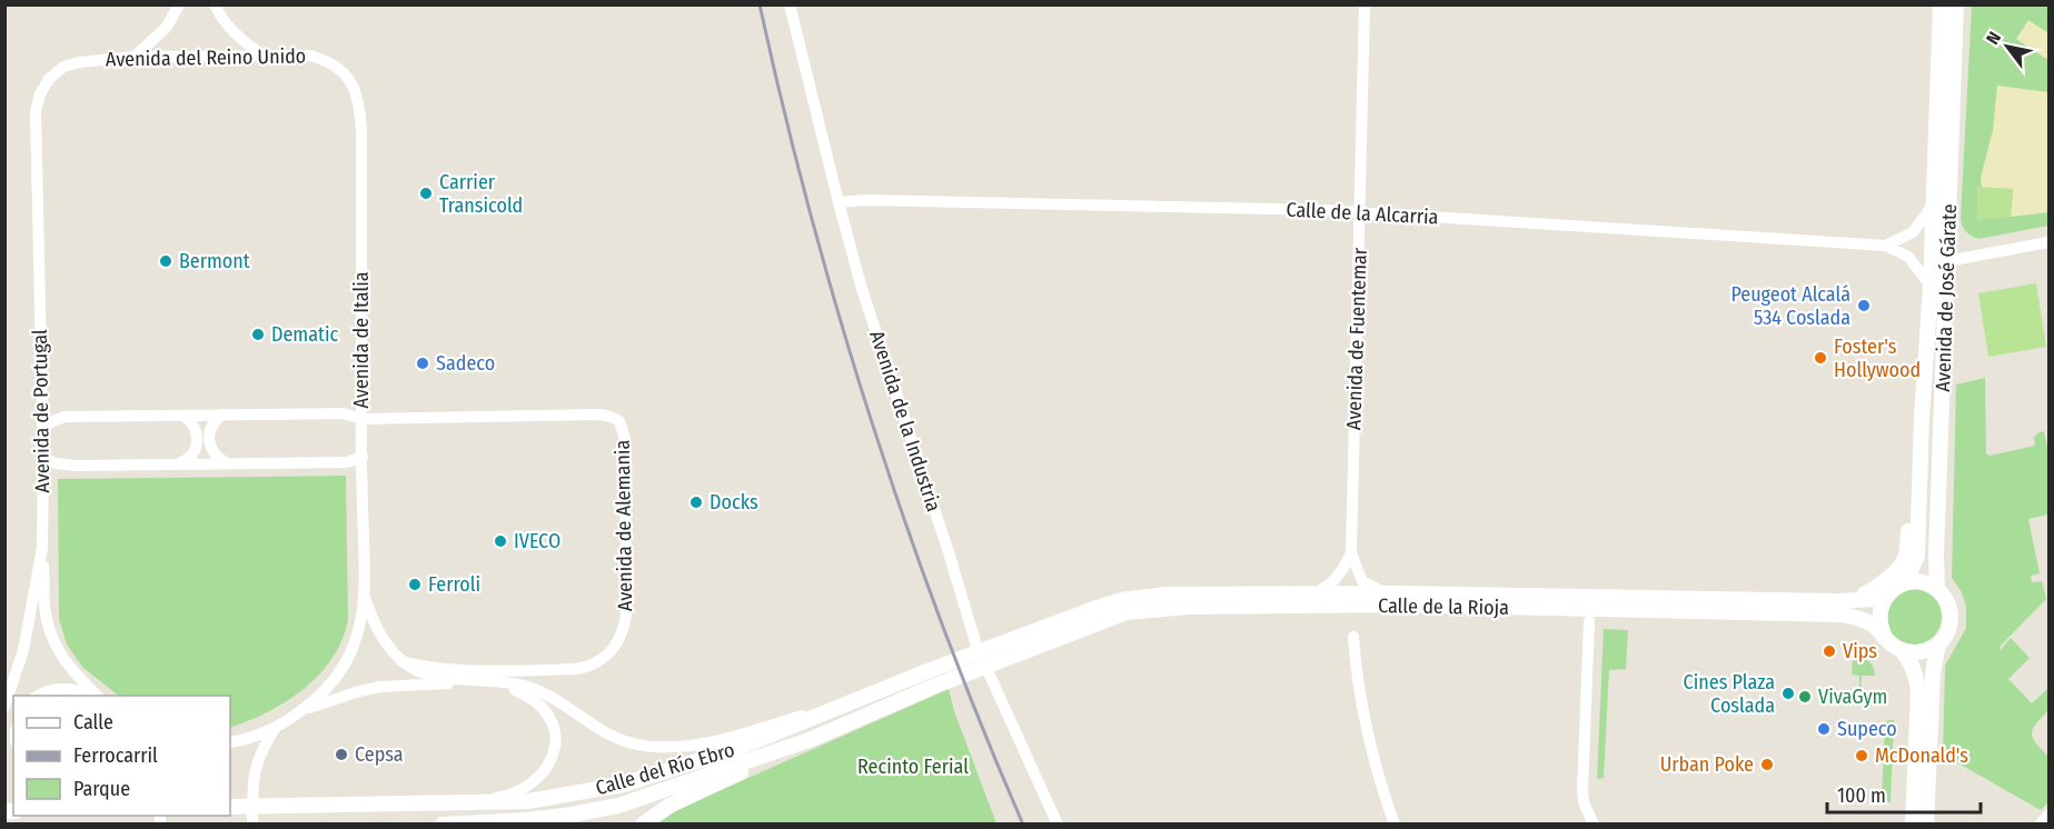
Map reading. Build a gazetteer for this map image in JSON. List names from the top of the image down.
{
  "streets": {
    "main road": ["Avenida de José Gárate", "Calle de la Rioja", "Calle del Río Ebro"],
    "street": [
      "Avenida del Reino Unido",
      "Calle de la Alcarria",
      "Avenida de Fuentemar",
      "Avenida de Italia",
      "Avenida de Portugal",
      "Avenida de la Industria",
      "Avenida de Alemania"
    ]
  },
  "crossings": [
    ["Avenida del Reino Unido", "Avenida de Italia"],
    ["Avenida del Reino Unido", "Avenida de Portugal"],
    ["Calle de la Alcarria", "Avenida de José Gárate"],
    ["Calle de la Alcarria", "Avenida de Fuentemar"],
    ["Calle de la Alcarria", "Avenida de la Industria"],
    ["Avenida de José Gárate", "Calle de la Rioja"],
    ["Avenida de Fuentemar", "Calle de la Rioja"],
    ["Avenida de Italia", "Avenida de Alemania"],
    ["Avenida de Portugal", "Avenida de Alemania"],
    ["Calle de la Rioja", "Calle del Río Ebro"]
  ],
  "parks": ["Recinto Ferial"],
  "places": [
    "Carrier Transicold",
    "Bermont",
    "Peugeot Alcalá 534 Coslada",
    "Dematic",
    "Foster's Hollywood",
    "Sadeco",
    "Docks",
    "IVECO",
    "Ferroli",
    "Vips",
    "Cines Plaza Coslada",
    "VivaGym",
    "Supeco",
    "Cepsa",
    "McDonald's",
    "Urban Poke"
  ],
  "legend": ["Calle", "Ferrocarril", "Parque"],
  "scale_bar": "100 m",
  "north": "top left"
}
